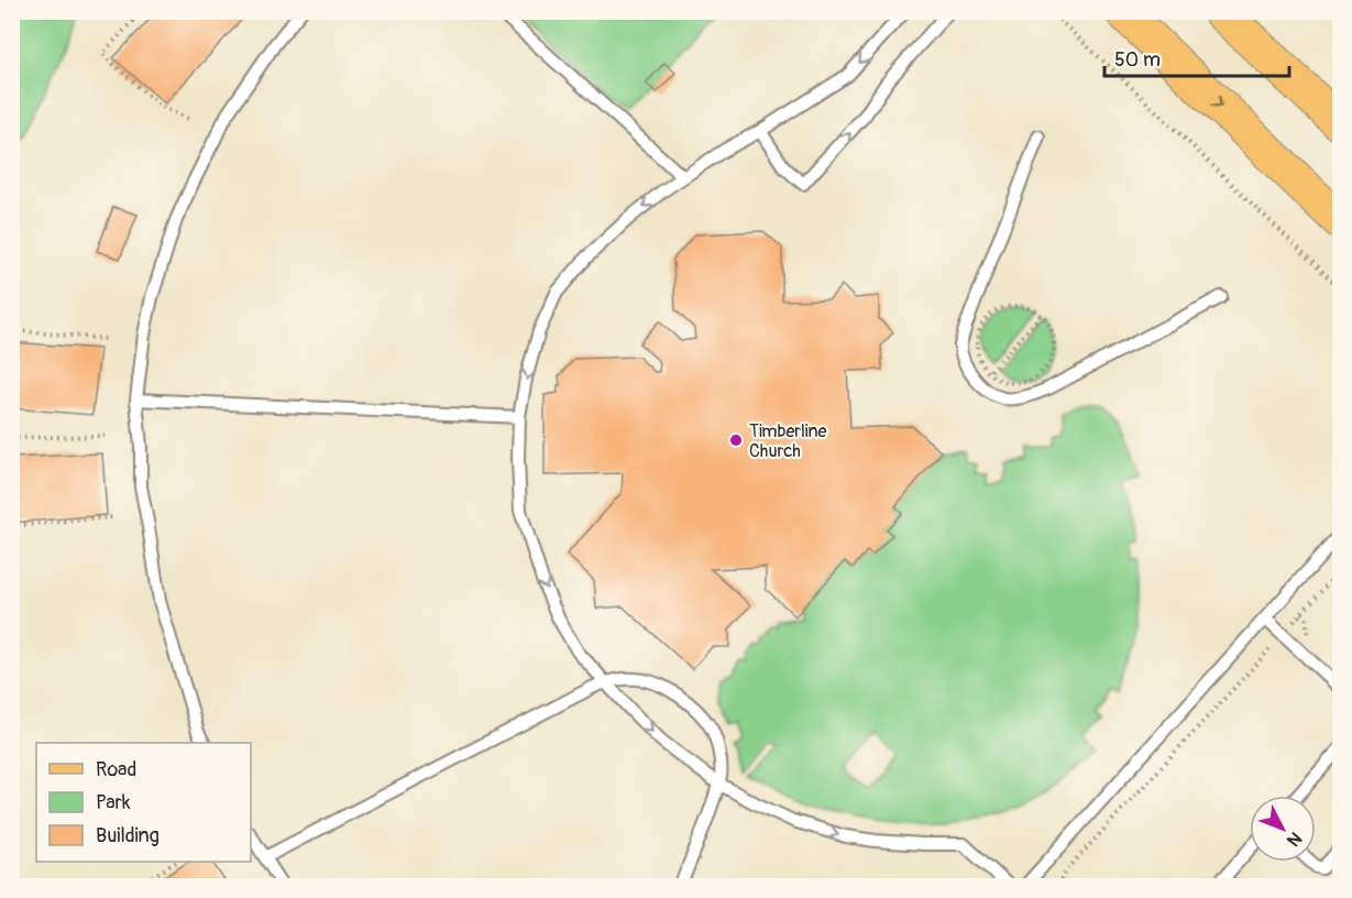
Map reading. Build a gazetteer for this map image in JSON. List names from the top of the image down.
{
  "places": ["Timberline Church"],
  "legend": ["Road", "Park", "Building"],
  "scale_bar": "50 m",
  "north": "bottom right"
}
